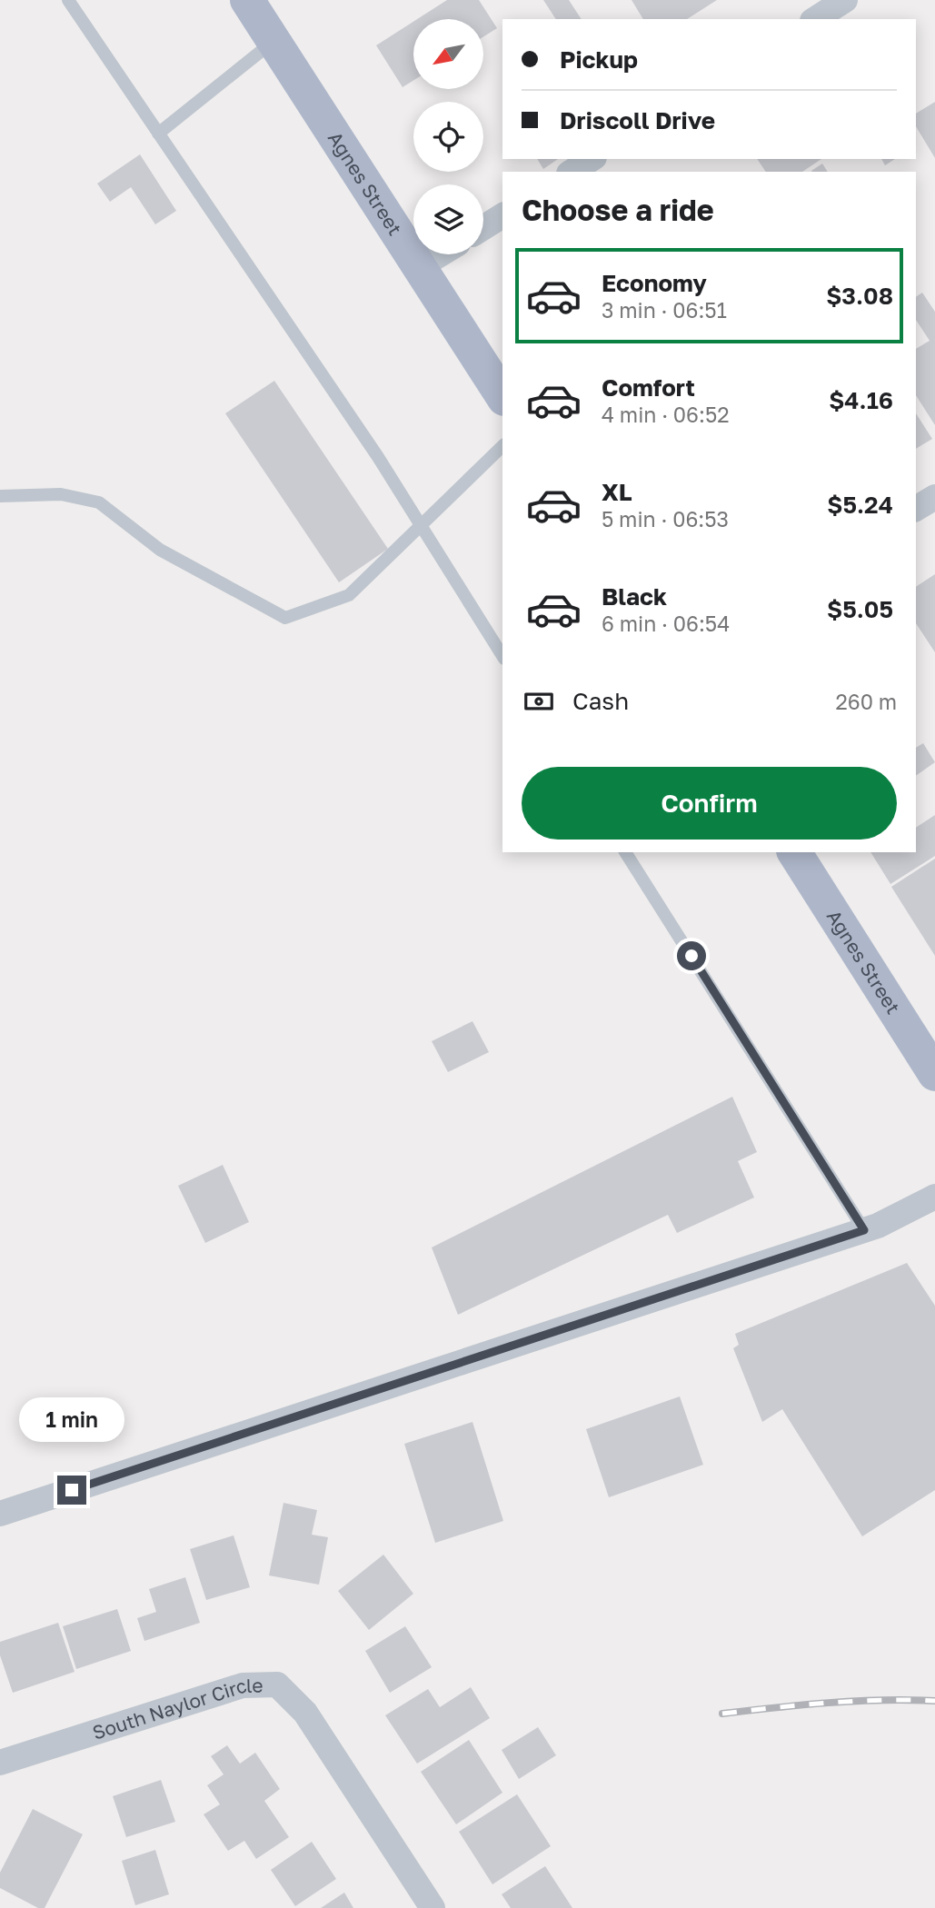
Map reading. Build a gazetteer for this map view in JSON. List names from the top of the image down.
{
  "streets": {
    "main road": ["Agnes Street"],
    "street": ["South Naylor Circle"]
  },
  "north": "bottom left",
  "page": {
    "banner": ["Pickup", "Driscoll Drive"],
    "heading": "Choose a ride",
    "list": [
      {
        "name": "Economy",
        "note": "3 min · 06:51",
        "value": "$3.08"
      },
      {
        "name": "Comfort",
        "note": "4 min · 06:52",
        "value": "$4.16"
      },
      {
        "name": "XL",
        "note": "5 min · 06:53",
        "value": "$5.24"
      },
      {
        "name": "Black",
        "note": "6 min · 06:54",
        "value": "$5.05"
      }
    ],
    "pay": ["Cash", "260 m"],
    "buttons": "Confirm",
    "bubble": "1 min"
  }
}
